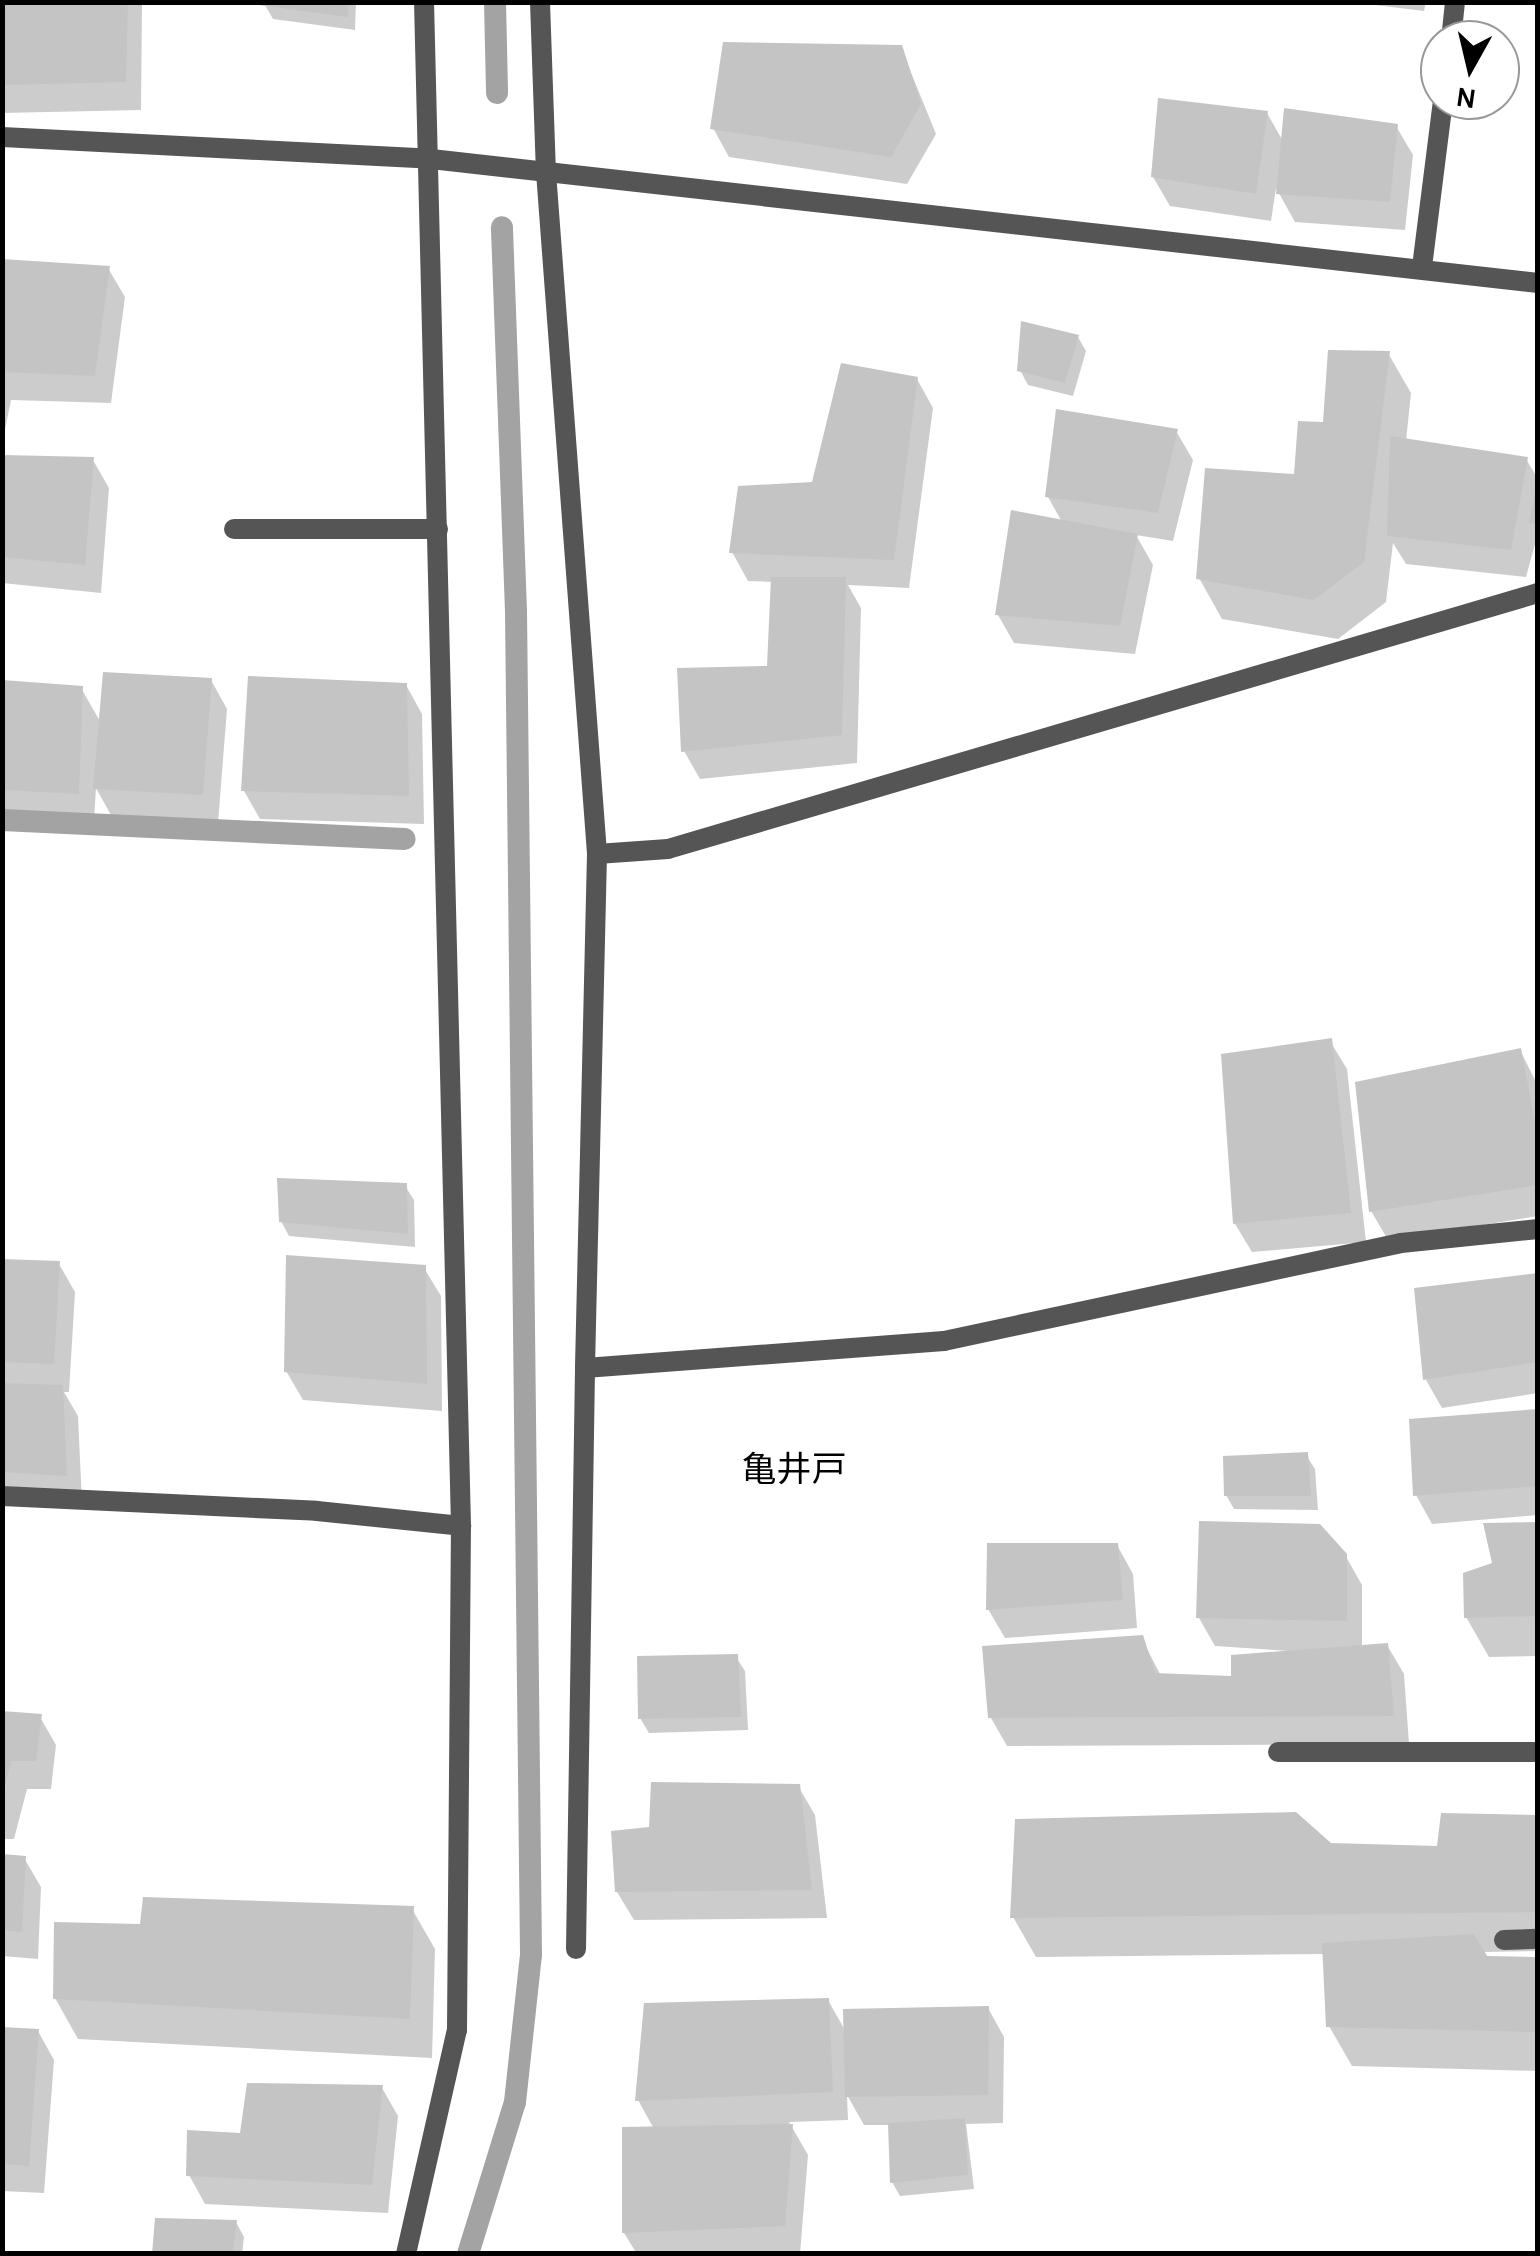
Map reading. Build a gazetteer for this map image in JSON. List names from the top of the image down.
{
  "districts": ["亀井戸"],
  "north": "bottom"
}
